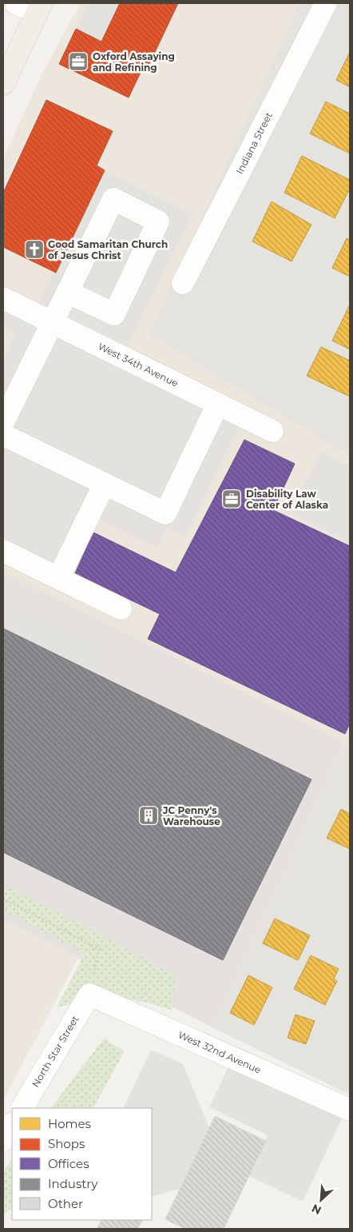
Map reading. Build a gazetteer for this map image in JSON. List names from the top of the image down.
{
  "streets": {
    "street": [
      "Indiana Street",
      "West 34th Avenue",
      "North Star Street",
      "West 32nd Avenue"
    ]
  },
  "crossings": [
    ["North Star Street", "West 32nd Avenue"]
  ],
  "places": {
    "office": ["Oxford Assaying and Refining", "Disability Law Center of Alaska"],
    "church": ["Good Samaritan Church of Jesus Christ"],
    "building": ["JC Penny's Warehouse"]
  },
  "legend": [
    "Homes",
    "Shops",
    "Offices",
    "Industry",
    "Other"
  ],
  "north": "bottom left"
}
